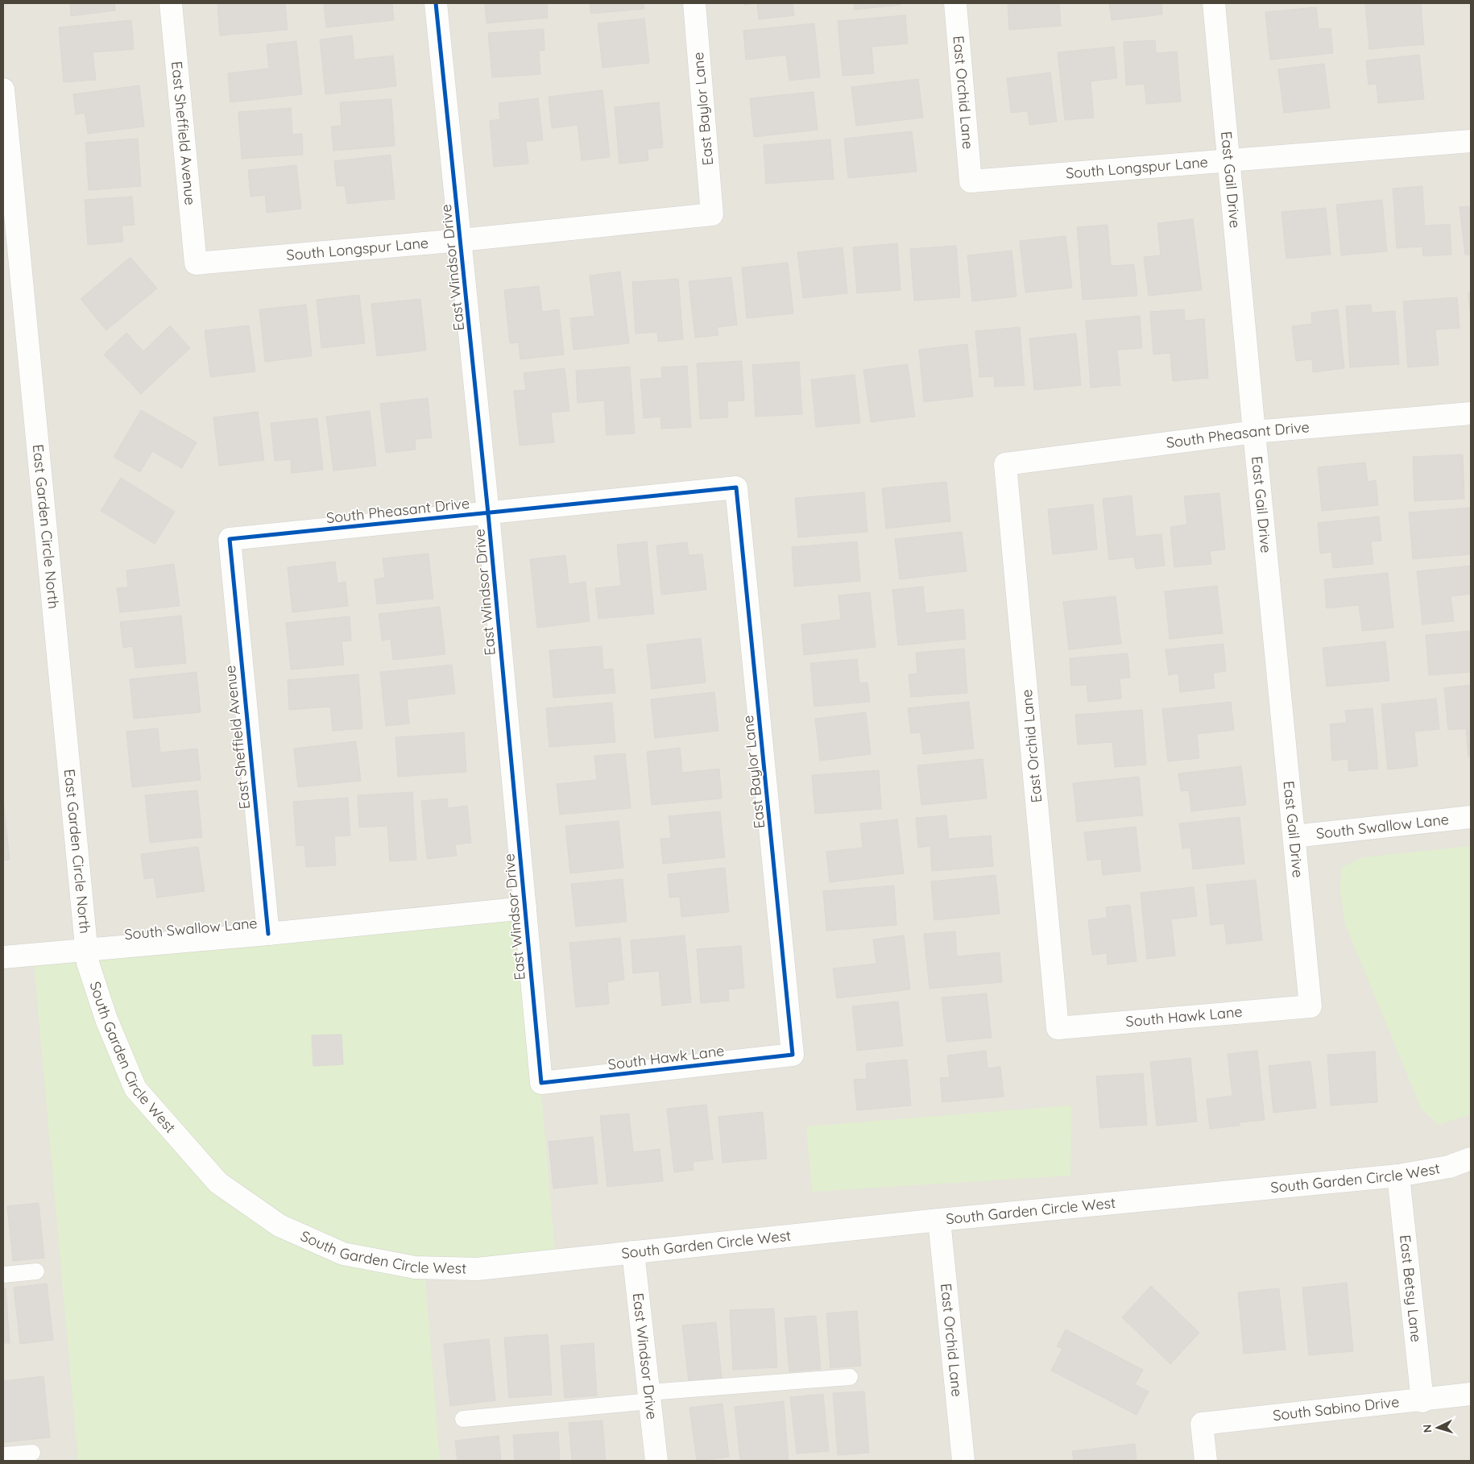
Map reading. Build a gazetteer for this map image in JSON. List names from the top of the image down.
{
  "streets": {
    "street": [
      "East Orchid Lane",
      "East Baylor Lane",
      "East Sheffield Avenue",
      "South Longspur Lane",
      "East Gail Drive",
      "East Windsor Drive",
      "South Pheasant Drive",
      "East Garden Circle North",
      "South Swallow Lane",
      "South Hawk Lane",
      "South Garden Circle West",
      "East Betsy Lane",
      "South Sabino Drive"
    ]
  },
  "crossings": [
    ["East Orchid Lane", "South Longspur Lane"],
    ["East Orchid Lane", "South Pheasant Drive"],
    ["East Orchid Lane", "South Hawk Lane"],
    ["East Orchid Lane", "South Garden Circle West"],
    ["East Baylor Lane", "South Longspur Lane"],
    ["East Baylor Lane", "South Pheasant Drive"],
    ["East Baylor Lane", "South Hawk Lane"],
    ["East Sheffield Avenue", "South Longspur Lane"],
    ["East Sheffield Avenue", "South Pheasant Drive"],
    ["East Sheffield Avenue", "South Swallow Lane"],
    ["South Longspur Lane", "East Gail Drive"],
    ["South Longspur Lane", "East Windsor Drive"],
    ["East Gail Drive", "South Pheasant Drive"],
    ["East Gail Drive", "South Swallow Lane"],
    ["East Gail Drive", "South Hawk Lane"],
    ["East Windsor Drive", "South Pheasant Drive"],
    ["East Windsor Drive", "South Swallow Lane"],
    ["East Windsor Drive", "South Hawk Lane"],
    ["East Windsor Drive", "South Garden Circle West"],
    ["East Garden Circle North", "South Swallow Lane"],
    ["East Garden Circle North", "South Garden Circle West"],
    ["South Swallow Lane", "South Garden Circle West"],
    ["South Garden Circle West", "East Betsy Lane"],
    ["East Betsy Lane", "South Sabino Drive"]
  ],
  "north": "left"
}
